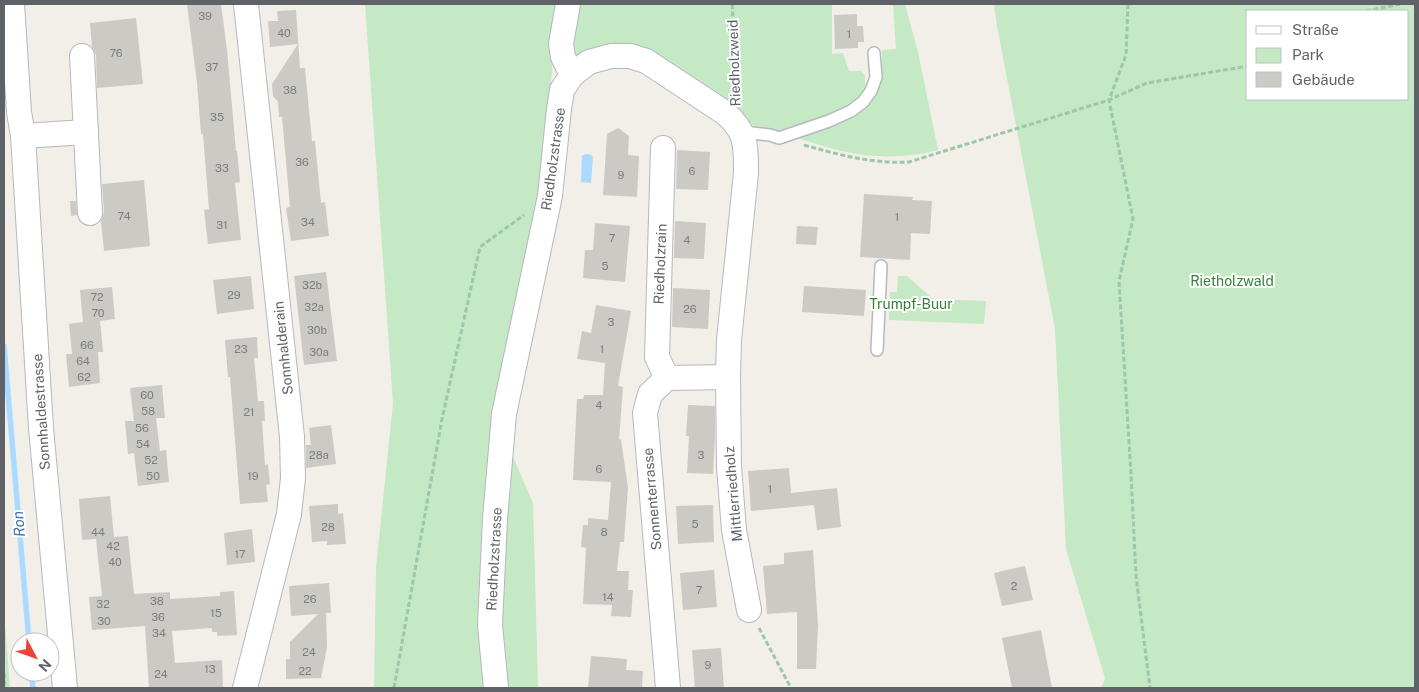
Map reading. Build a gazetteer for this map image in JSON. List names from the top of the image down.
{
  "streets": {
    "street": [
      "Riedholzstrasse",
      "Riedholzrain",
      "Sonnhalderain",
      "Sonnhaldestrasse",
      "Mittlerriedholz",
      "Sonnenterrasse"
    ],
    "path": ["Riedholzweid"]
  },
  "crossings": [
    ["Riedholzweid", "Riedholzstrasse"],
    ["Riedholzrain", "Sonnenterrasse"]
  ],
  "water": ["Ron"],
  "parks": ["Rietholzwald", "Trumpf-Buur"],
  "house_numbers": [
    "39",
    "40",
    "1",
    "76",
    "37",
    "38",
    "35",
    "36",
    "33",
    "6",
    "9",
    "74",
    "1",
    "34",
    "31",
    "7",
    "4",
    "5",
    "32b",
    "29",
    "72",
    "32a",
    "26",
    "70",
    "3",
    "30b",
    "66",
    "23",
    "1",
    "30a",
    "64",
    "62",
    "60",
    "4",
    "58",
    "21",
    "56",
    "54",
    "28a",
    "3",
    "52",
    "6",
    "50",
    "19",
    "1",
    "5",
    "28",
    "44",
    "8",
    "42",
    "17",
    "40",
    "2",
    "7",
    "14",
    "26",
    "38",
    "32",
    "15",
    "36",
    "30",
    "34",
    "24",
    "9",
    "13",
    "22",
    "24"
  ],
  "legend": ["Straße", "Park", "Gebäude"],
  "north": "bottom right"
}
